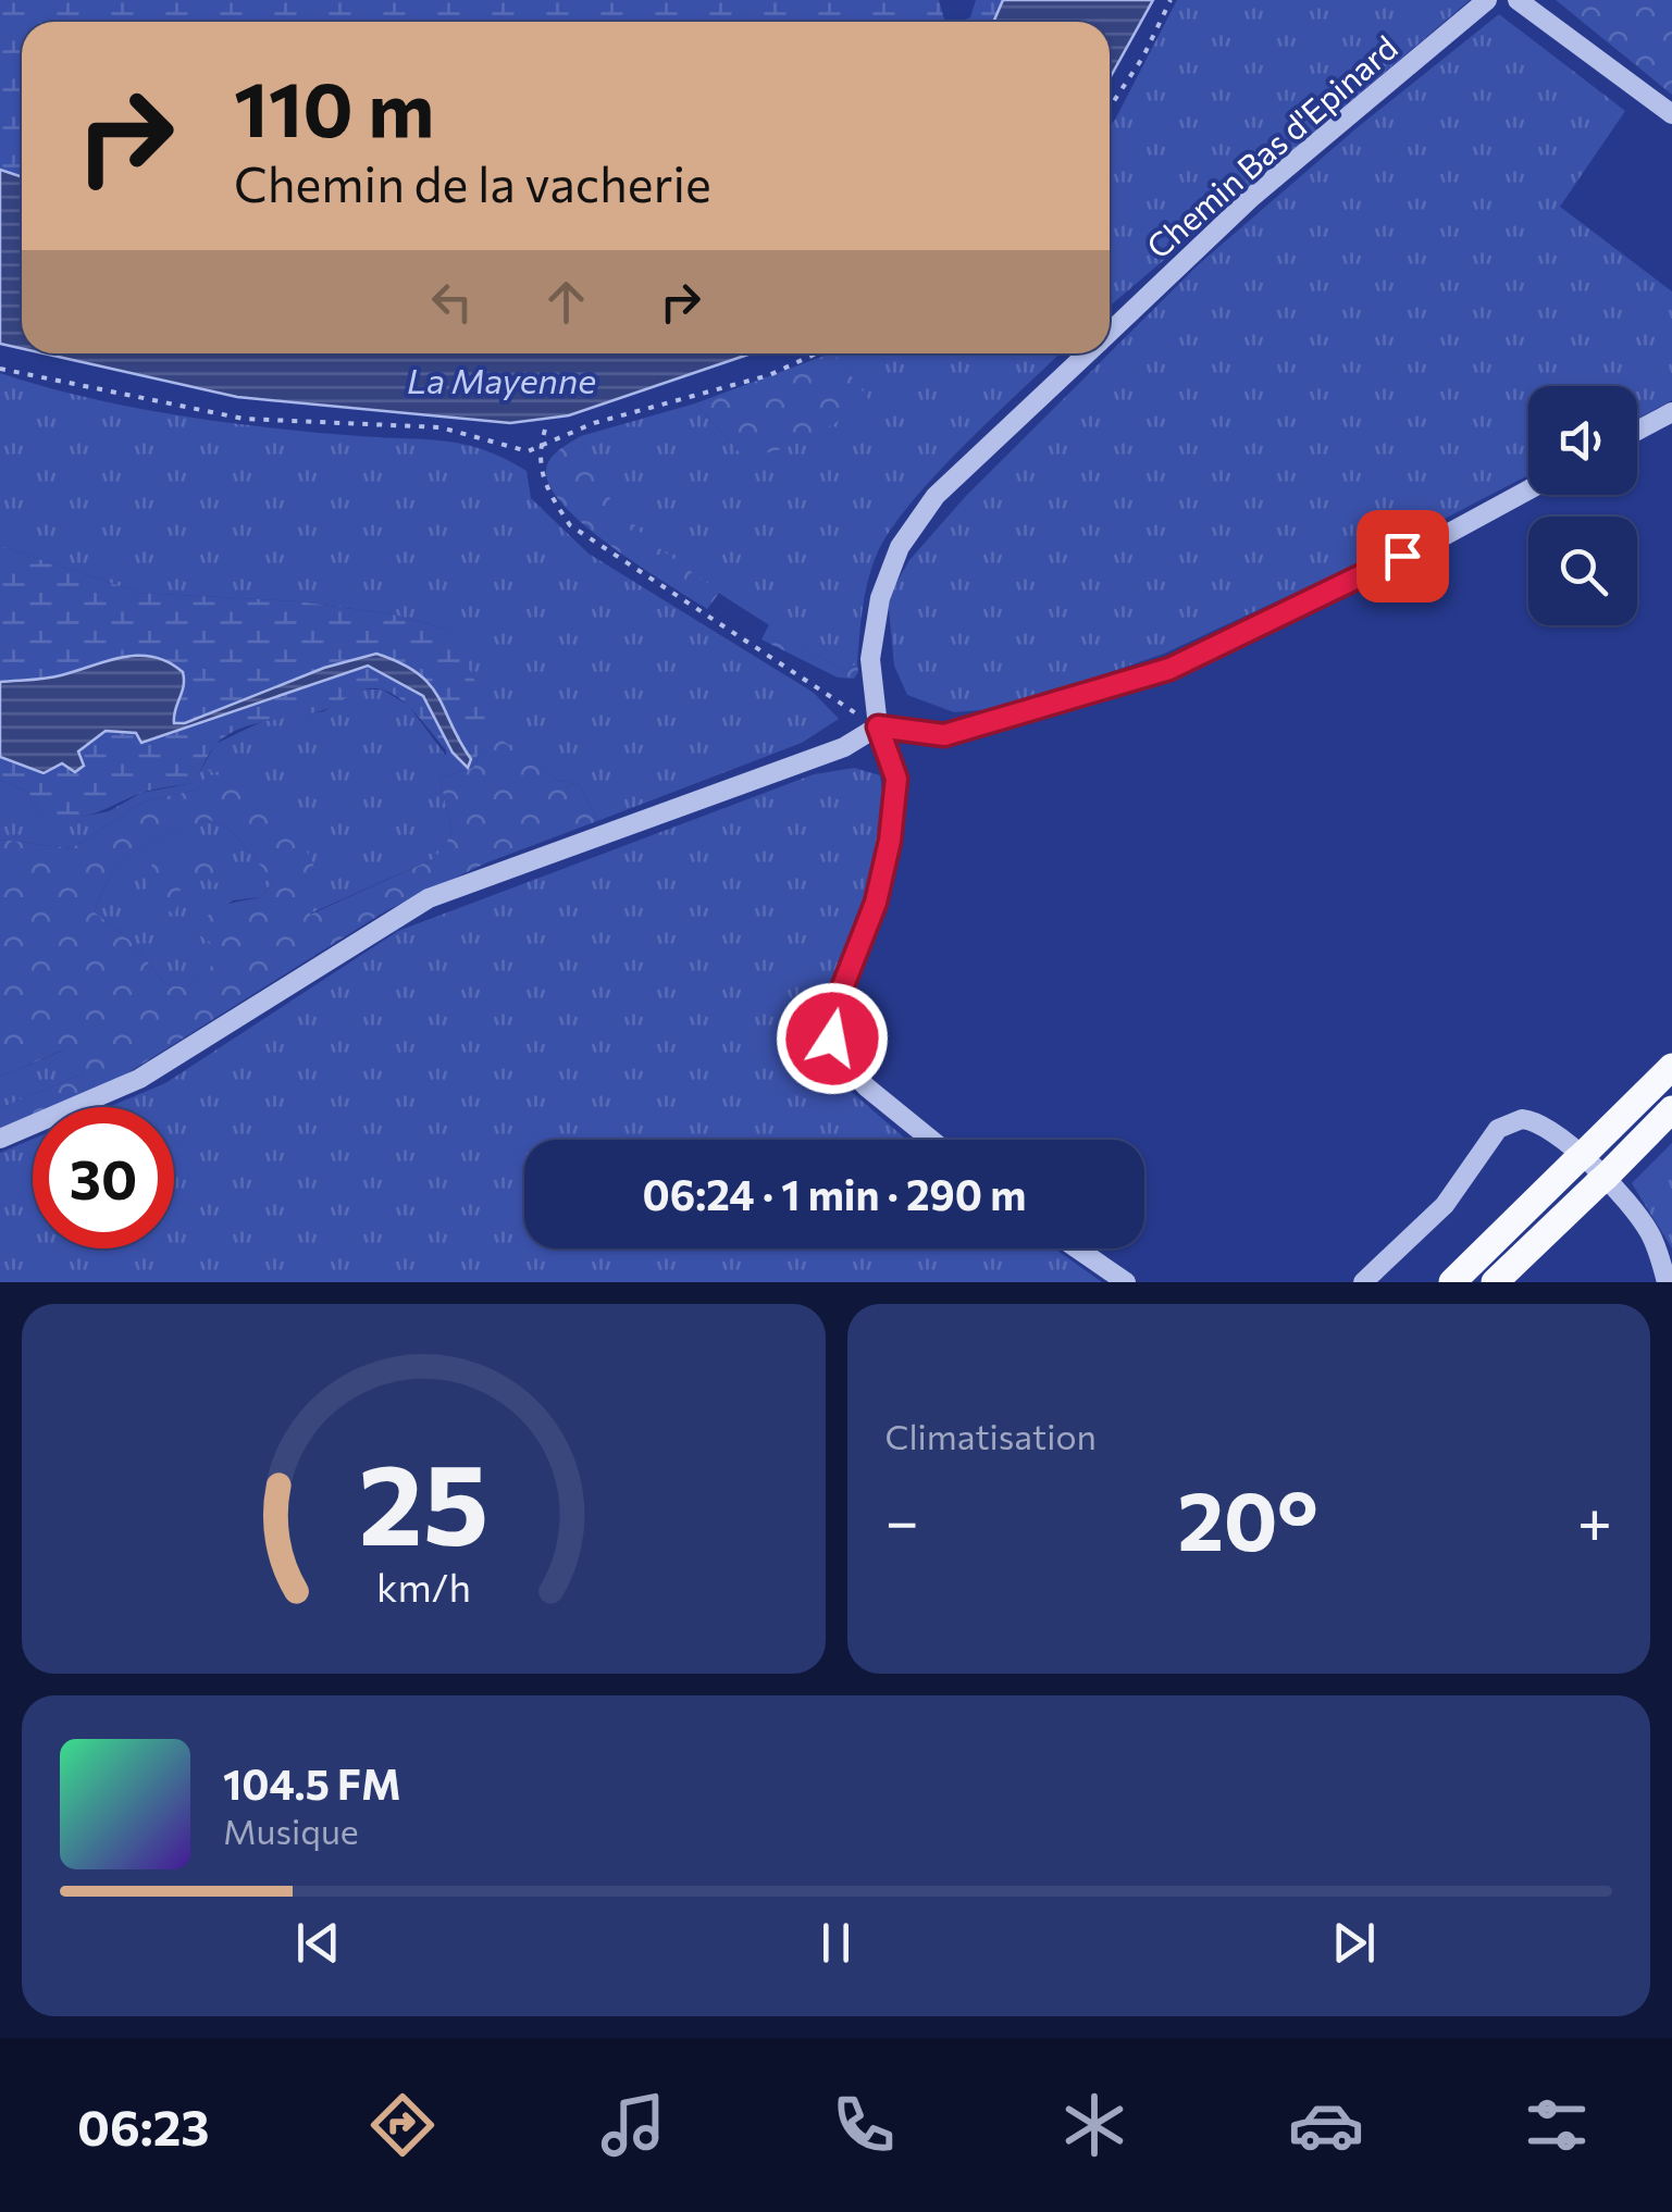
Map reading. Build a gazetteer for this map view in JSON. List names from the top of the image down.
{
  "streets": {
    "street": ["Chemin Bas d'Epinard"]
  },
  "water": ["La Mayenne"],
  "page": {
    "turn": ["110 m", "Chemin de la vacherie"],
    "limit": "30",
    "trip": "06:24 · 1 min · 290 m",
    "tile": "Climatisation",
    "heat": ["−", "20°", "+"],
    "song": ["104.5 FM", "Musique"],
    "tabs": "06:23",
    "gauge": ["25", "km/h"]
  }
}
